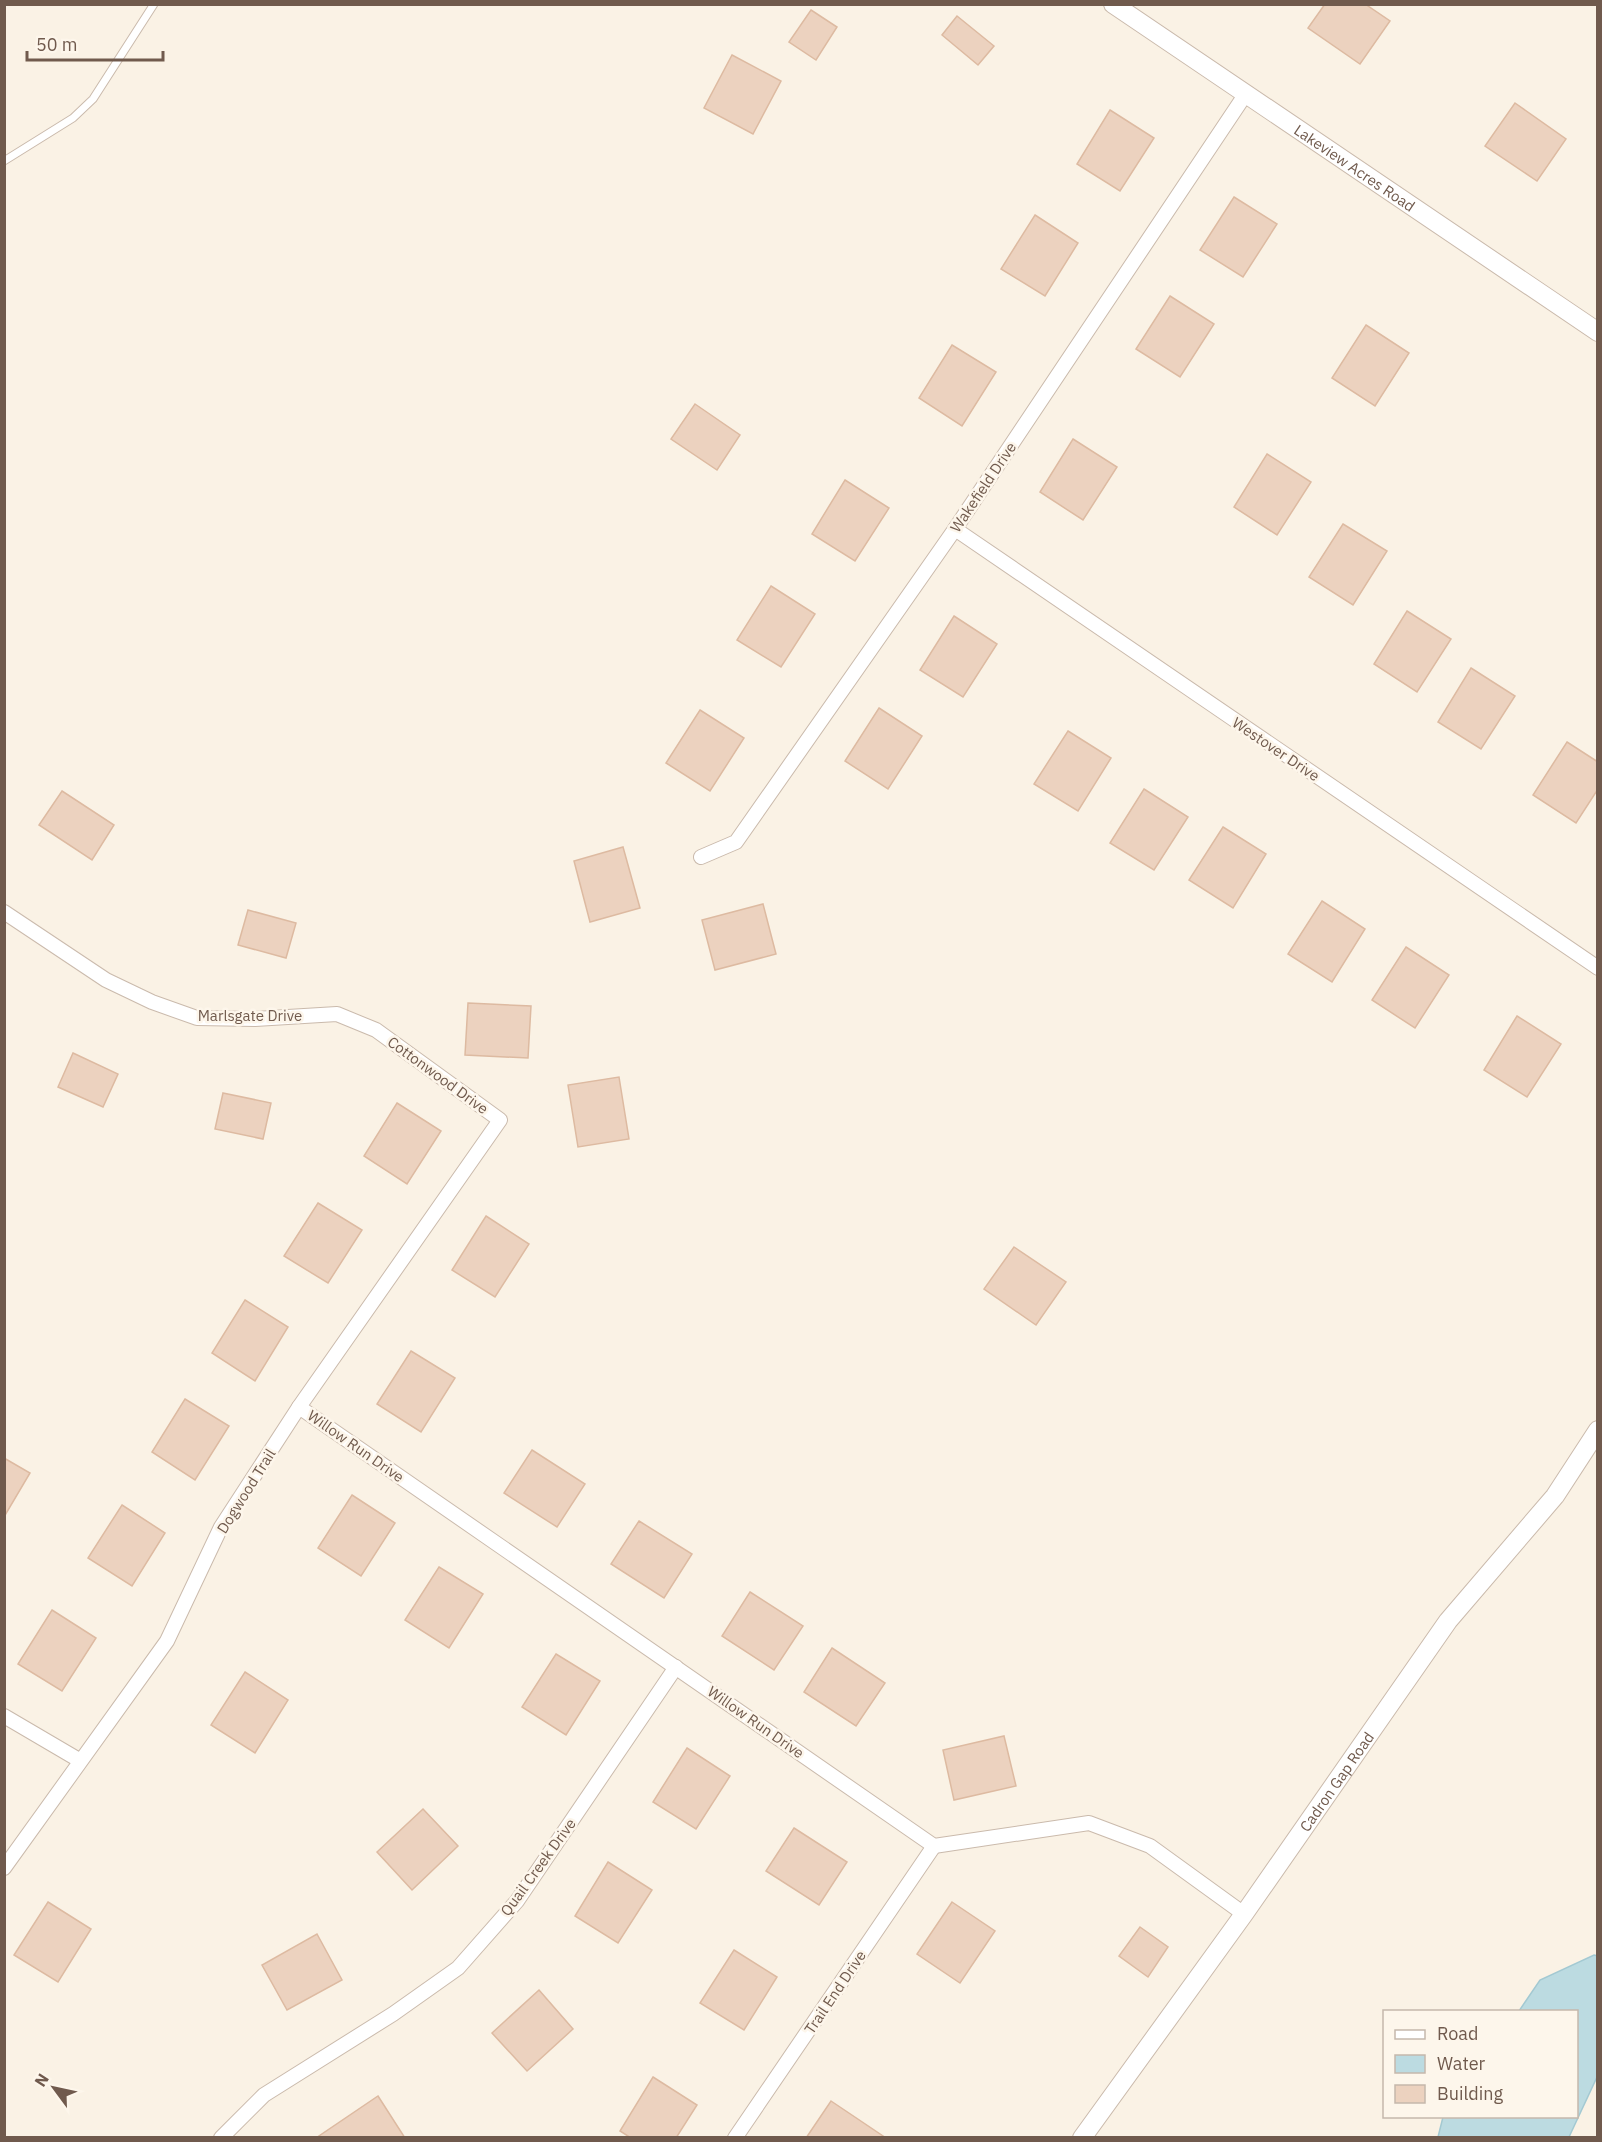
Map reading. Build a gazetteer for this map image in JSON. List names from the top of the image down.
{
  "streets": {
    "street": [
      "Lakeview Acres Road",
      "Wakefield Drive",
      "Westover Drive",
      "Marlsgate Drive",
      "Cottonwood Drive",
      "Willow Run Drive",
      "Dogwood Trail",
      "Cadron Gap Road",
      "Quail Creek Drive",
      "Trail End Drive"
    ]
  },
  "crossings": [
    ["Lakeview Acres Road", "Wakefield Drive"],
    ["Wakefield Drive", "Westover Drive"],
    ["Marlsgate Drive", "Cottonwood Drive"],
    ["Cottonwood Drive", "Dogwood Trail"],
    ["Willow Run Drive", "Dogwood Trail"],
    ["Willow Run Drive", "Quail Creek Drive"],
    ["Willow Run Drive", "Trail End Drive"]
  ],
  "legend": ["Road", "Water", "Building"],
  "scale_bar": "50 m",
  "north": "top left"
}
